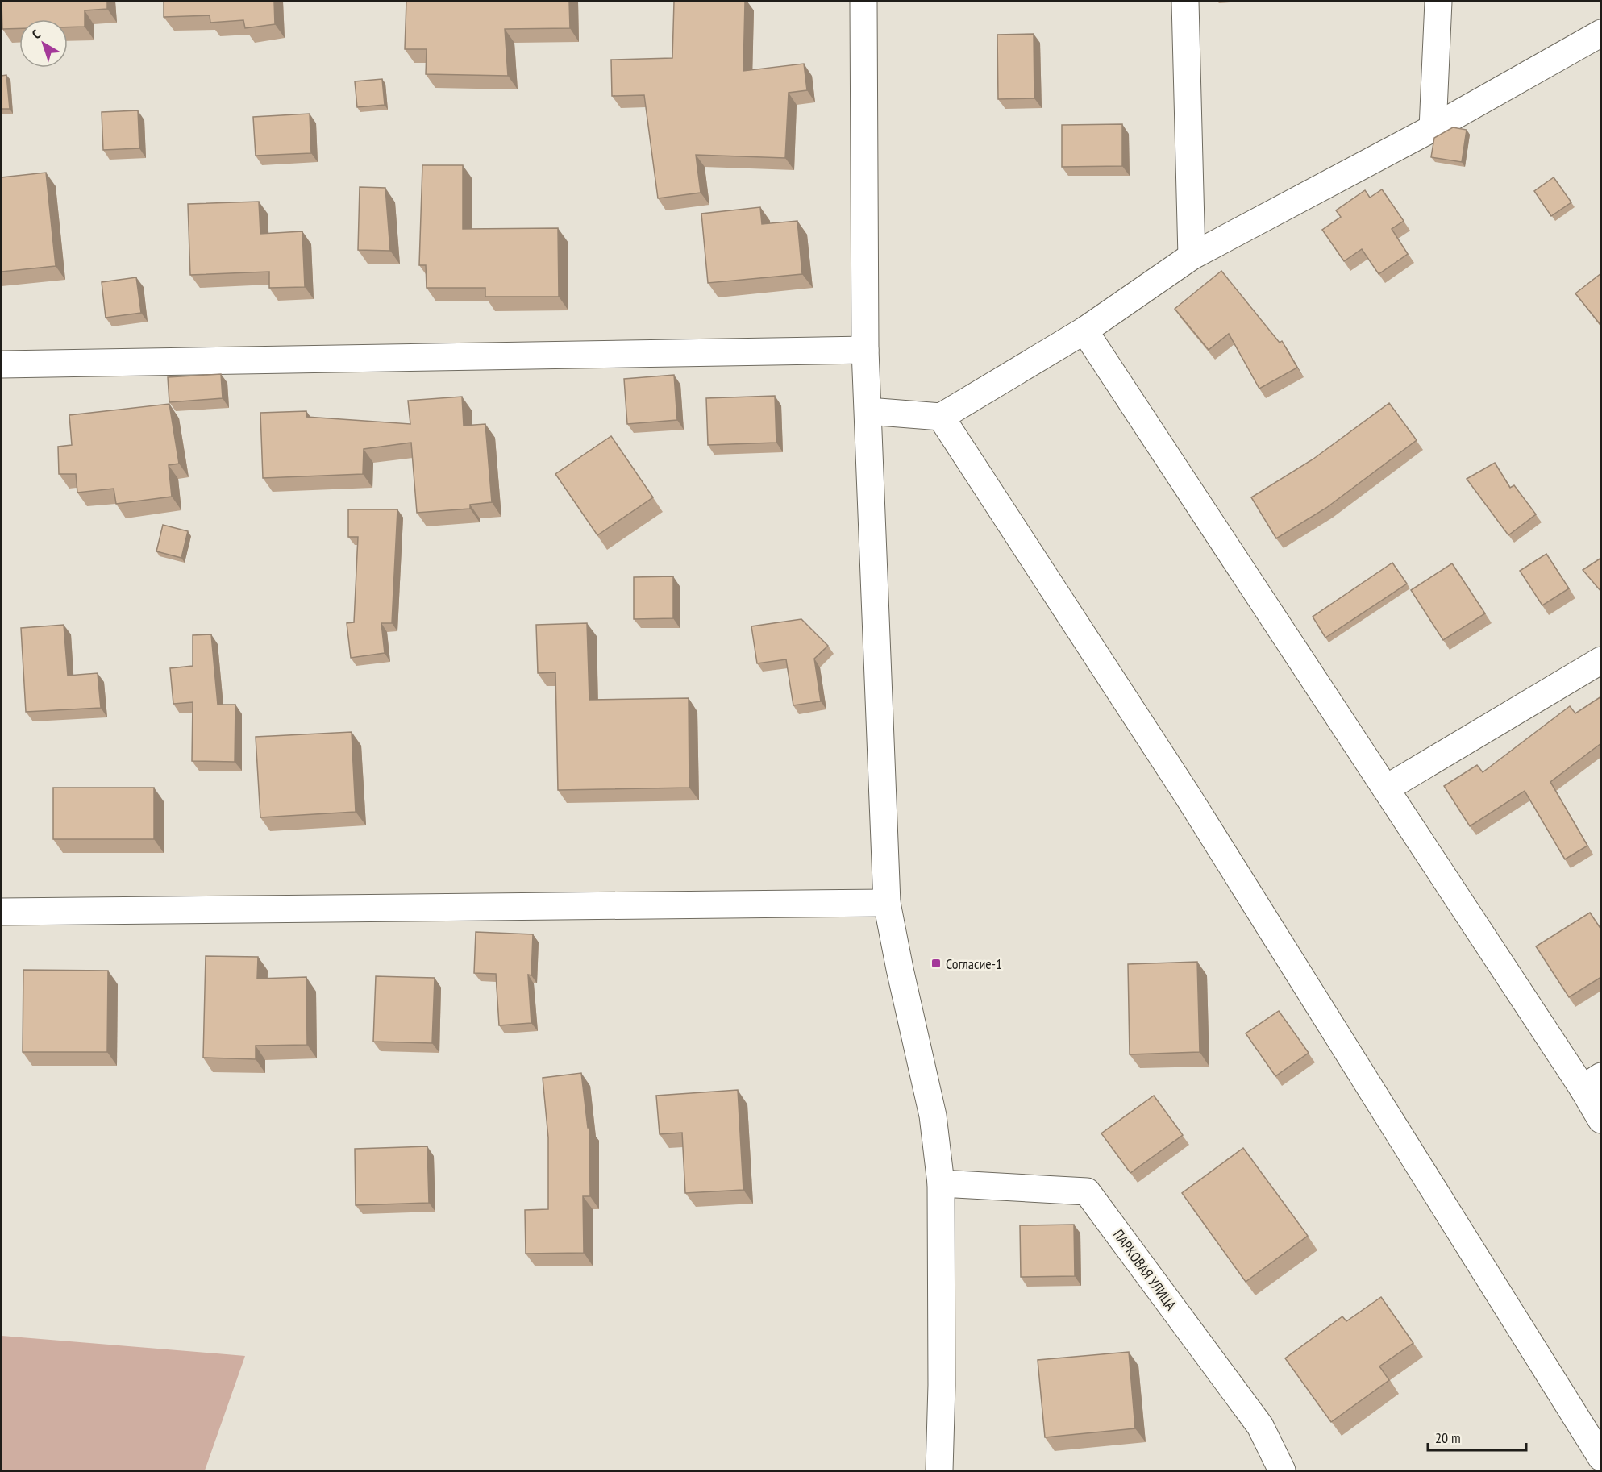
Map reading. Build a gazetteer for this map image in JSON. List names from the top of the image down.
{
  "streets": {
    "street": ["ПАРКОВАЯ УЛИЦА"]
  },
  "places": {
    "transit": ["Согласие-1"]
  },
  "scale_bar": "20 m",
  "north": "top left"
}
